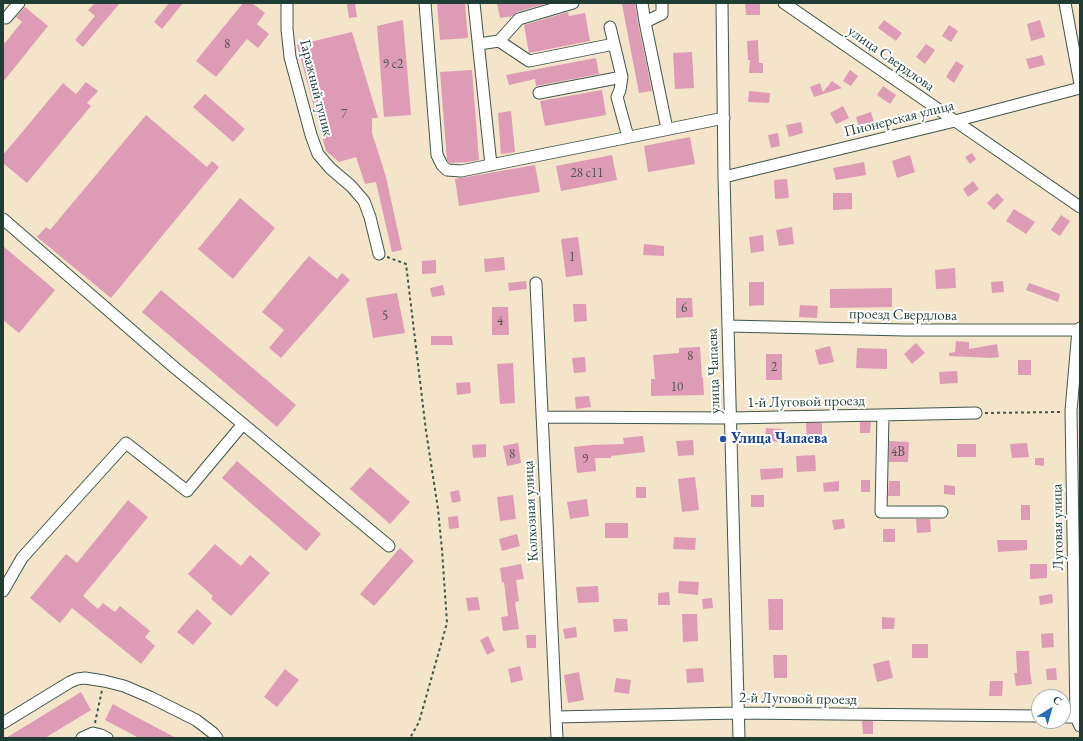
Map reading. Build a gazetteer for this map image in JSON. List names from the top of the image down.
{
  "streets": {
    "street": [
      "улица Свердлова",
      "Гаражный тупик",
      "Пионерская улица",
      "проезд Свердлова",
      "улица Чапаева",
      "1-й Луговой проезд",
      "Колхозная улица",
      "Луговая улица",
      "2-й Луговой проезд"
    ]
  },
  "crossings": [
    ["улица Свердлова", "Пионерская улица"],
    ["Пионерская улица", "улица Чапаева"],
    ["проезд Свердлова", "улица Чапаева"],
    ["проезд Свердлова", "Луговая улица"],
    ["улица Чапаева", "1-й Луговой проезд"],
    ["улица Чапаева", "2-й Луговой проезд"],
    ["1-й Луговой проезд", "Колхозная улица"],
    ["Колхозная улица", "2-й Луговой проезд"]
  ],
  "places": ["Улица Чапаева"],
  "house_numbers": [
    "8",
    "9 с2",
    "7",
    "28 с11",
    "1",
    "6",
    "5",
    "4",
    "8",
    "2",
    "10",
    "4В",
    "8",
    "9"
  ],
  "north": "top right"
}
